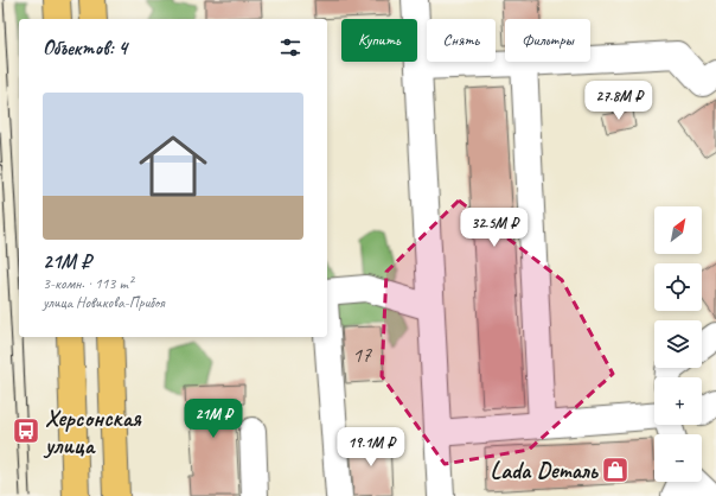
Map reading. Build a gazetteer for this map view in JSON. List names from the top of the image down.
{
  "places": {
    "bus stop": ["Херсонская улица"],
    "shop": ["Lada Dеталь"]
  },
  "house_numbers": ["17"],
  "north": "top right",
  "page": {
    "chip": ["Купить", "Снять", "Фильтры"],
    "heading": "Объектов: 4",
    "list": [
      {
        "name": "21M ₽",
        "note": "3-комн. · 113 m² · улица Новикова-Прибоя"
      }
    ],
    "price": [
      "27.8M ₽",
      "32.5M ₽",
      "21M ₽",
      "19.1M ₽"
    ],
    "map_buttons": ["+", "−"]
  }
}
